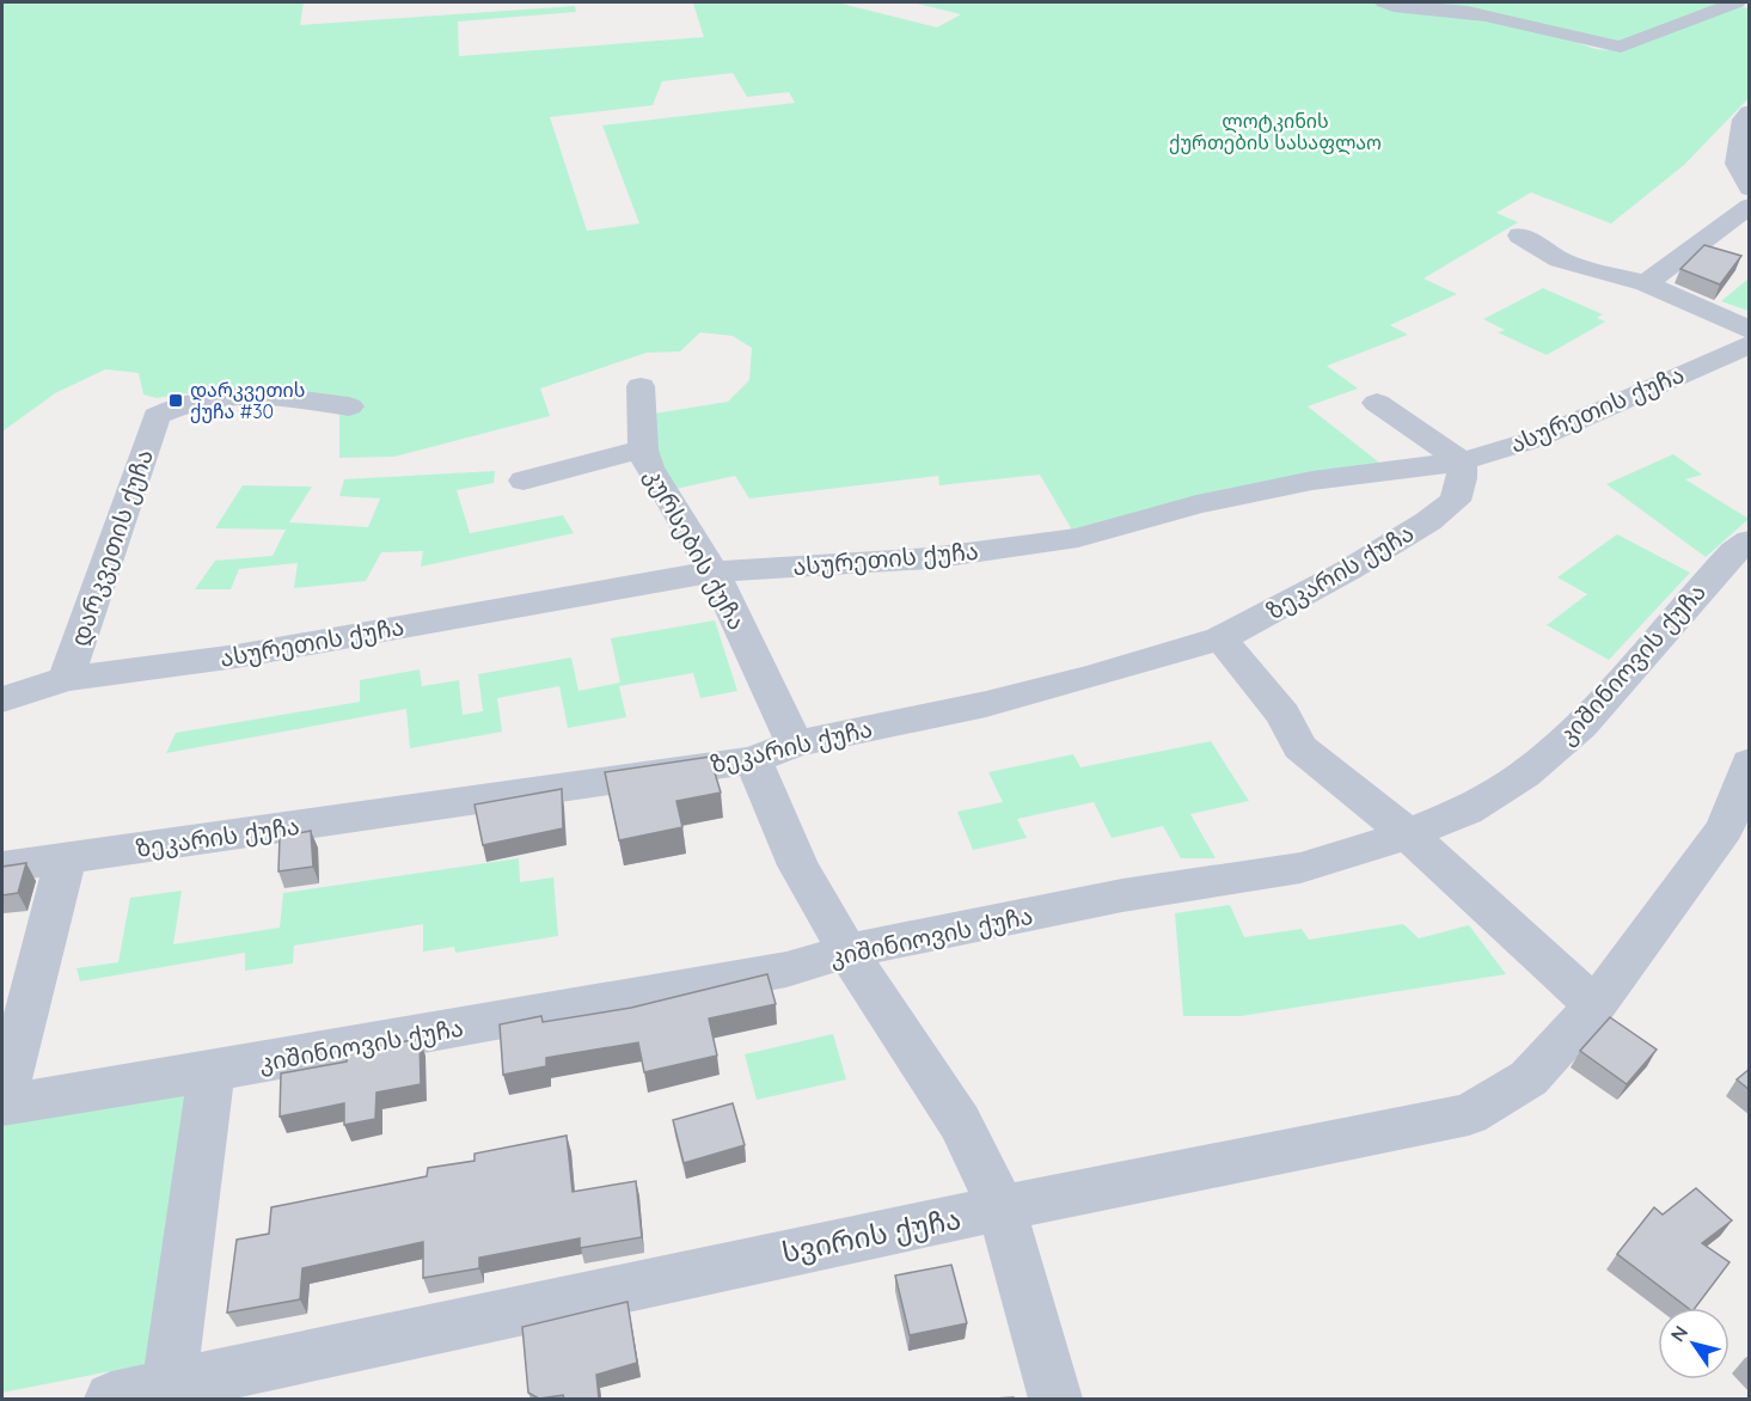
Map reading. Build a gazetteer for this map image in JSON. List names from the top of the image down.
{
  "streets": {
    "street": [
      "ასურეთის ქუჩა",
      "დარკვეთის ქუჩა",
      "კურსების ქუჩა",
      "ზეკარის ქუჩა",
      "კიშინიოვის ქუჩა",
      "სვირის ქუჩა"
    ]
  },
  "crossings": [
    ["ასურეთის ქუჩა", "დარკვეთის ქუჩა"],
    ["ასურეთის ქუჩა", "კურსების ქუჩა"],
    ["ასურეთის ქუჩა", "ზეკარის ქუჩა"],
    ["კურსების ქუჩა", "ზეკარის ქუჩა"],
    ["კურსების ქუჩა", "კიშინიოვის ქუჩა"],
    ["კურსების ქუჩა", "სვირის ქუჩა"]
  ],
  "parks": ["ლოტკინის ქურთების სასაფლაო"],
  "places": {
    "transit": ["დარკვეთის ქუჩა #30"]
  },
  "north": "top left"
}
